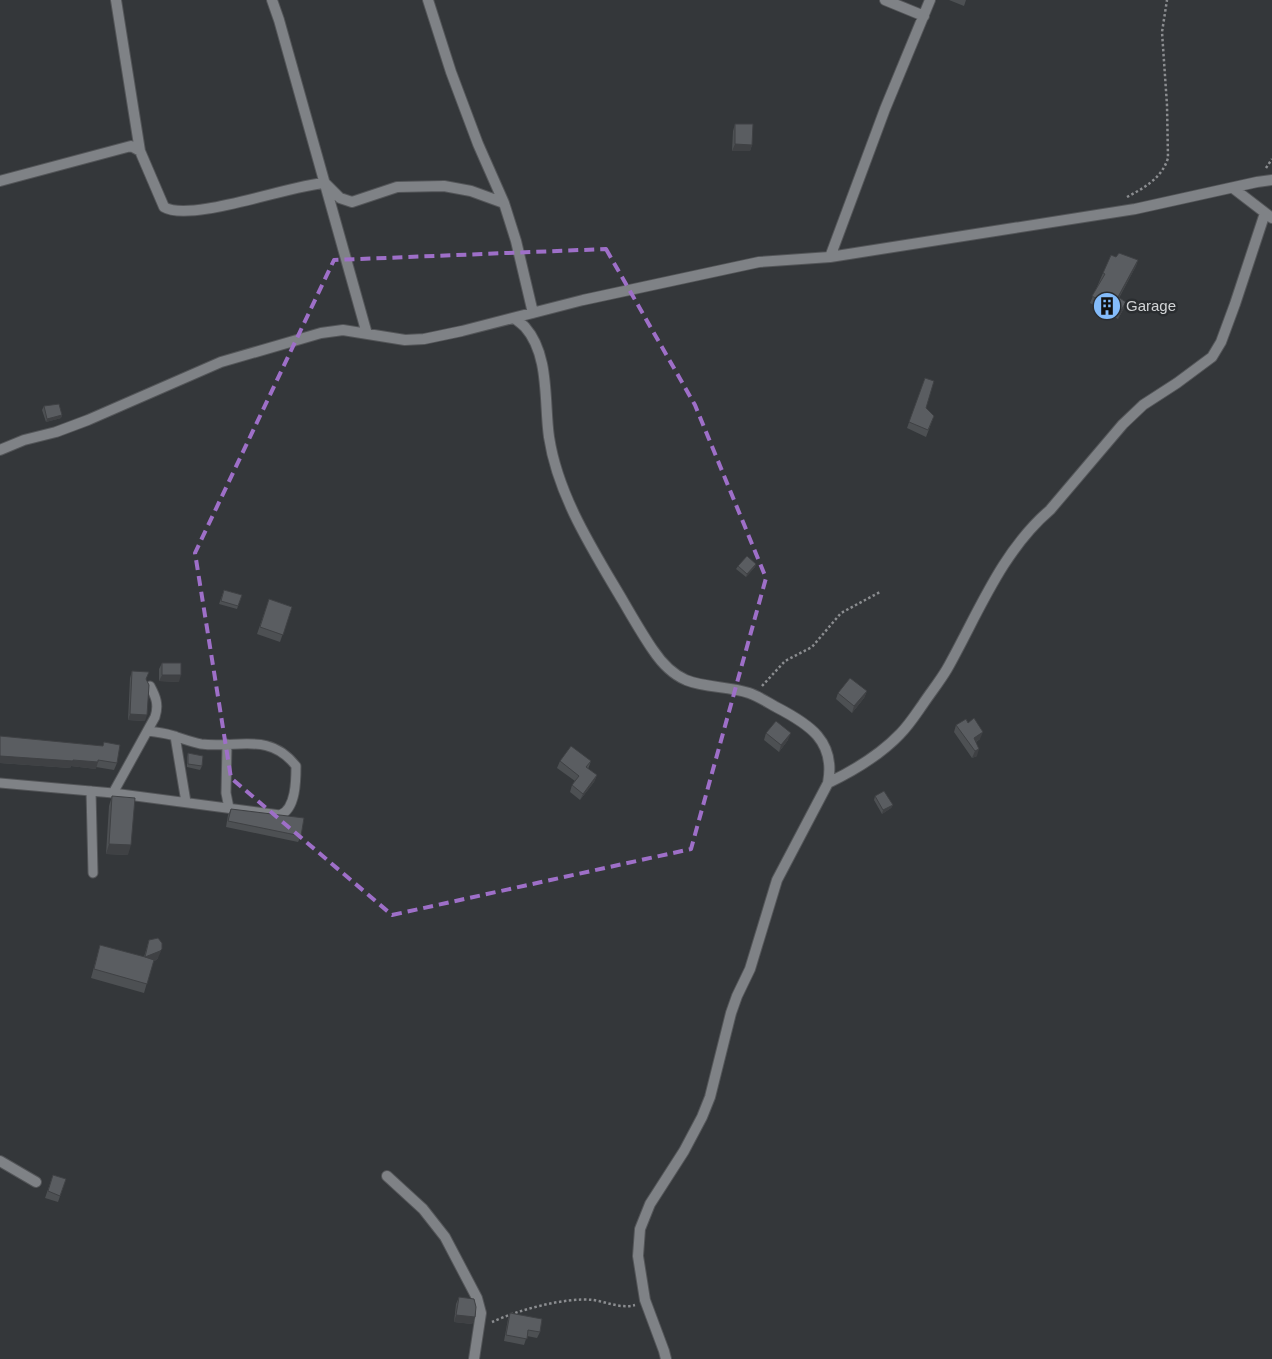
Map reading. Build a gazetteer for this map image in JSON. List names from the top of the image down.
{
  "places": {
    "building": ["Garage"]
  }
}
